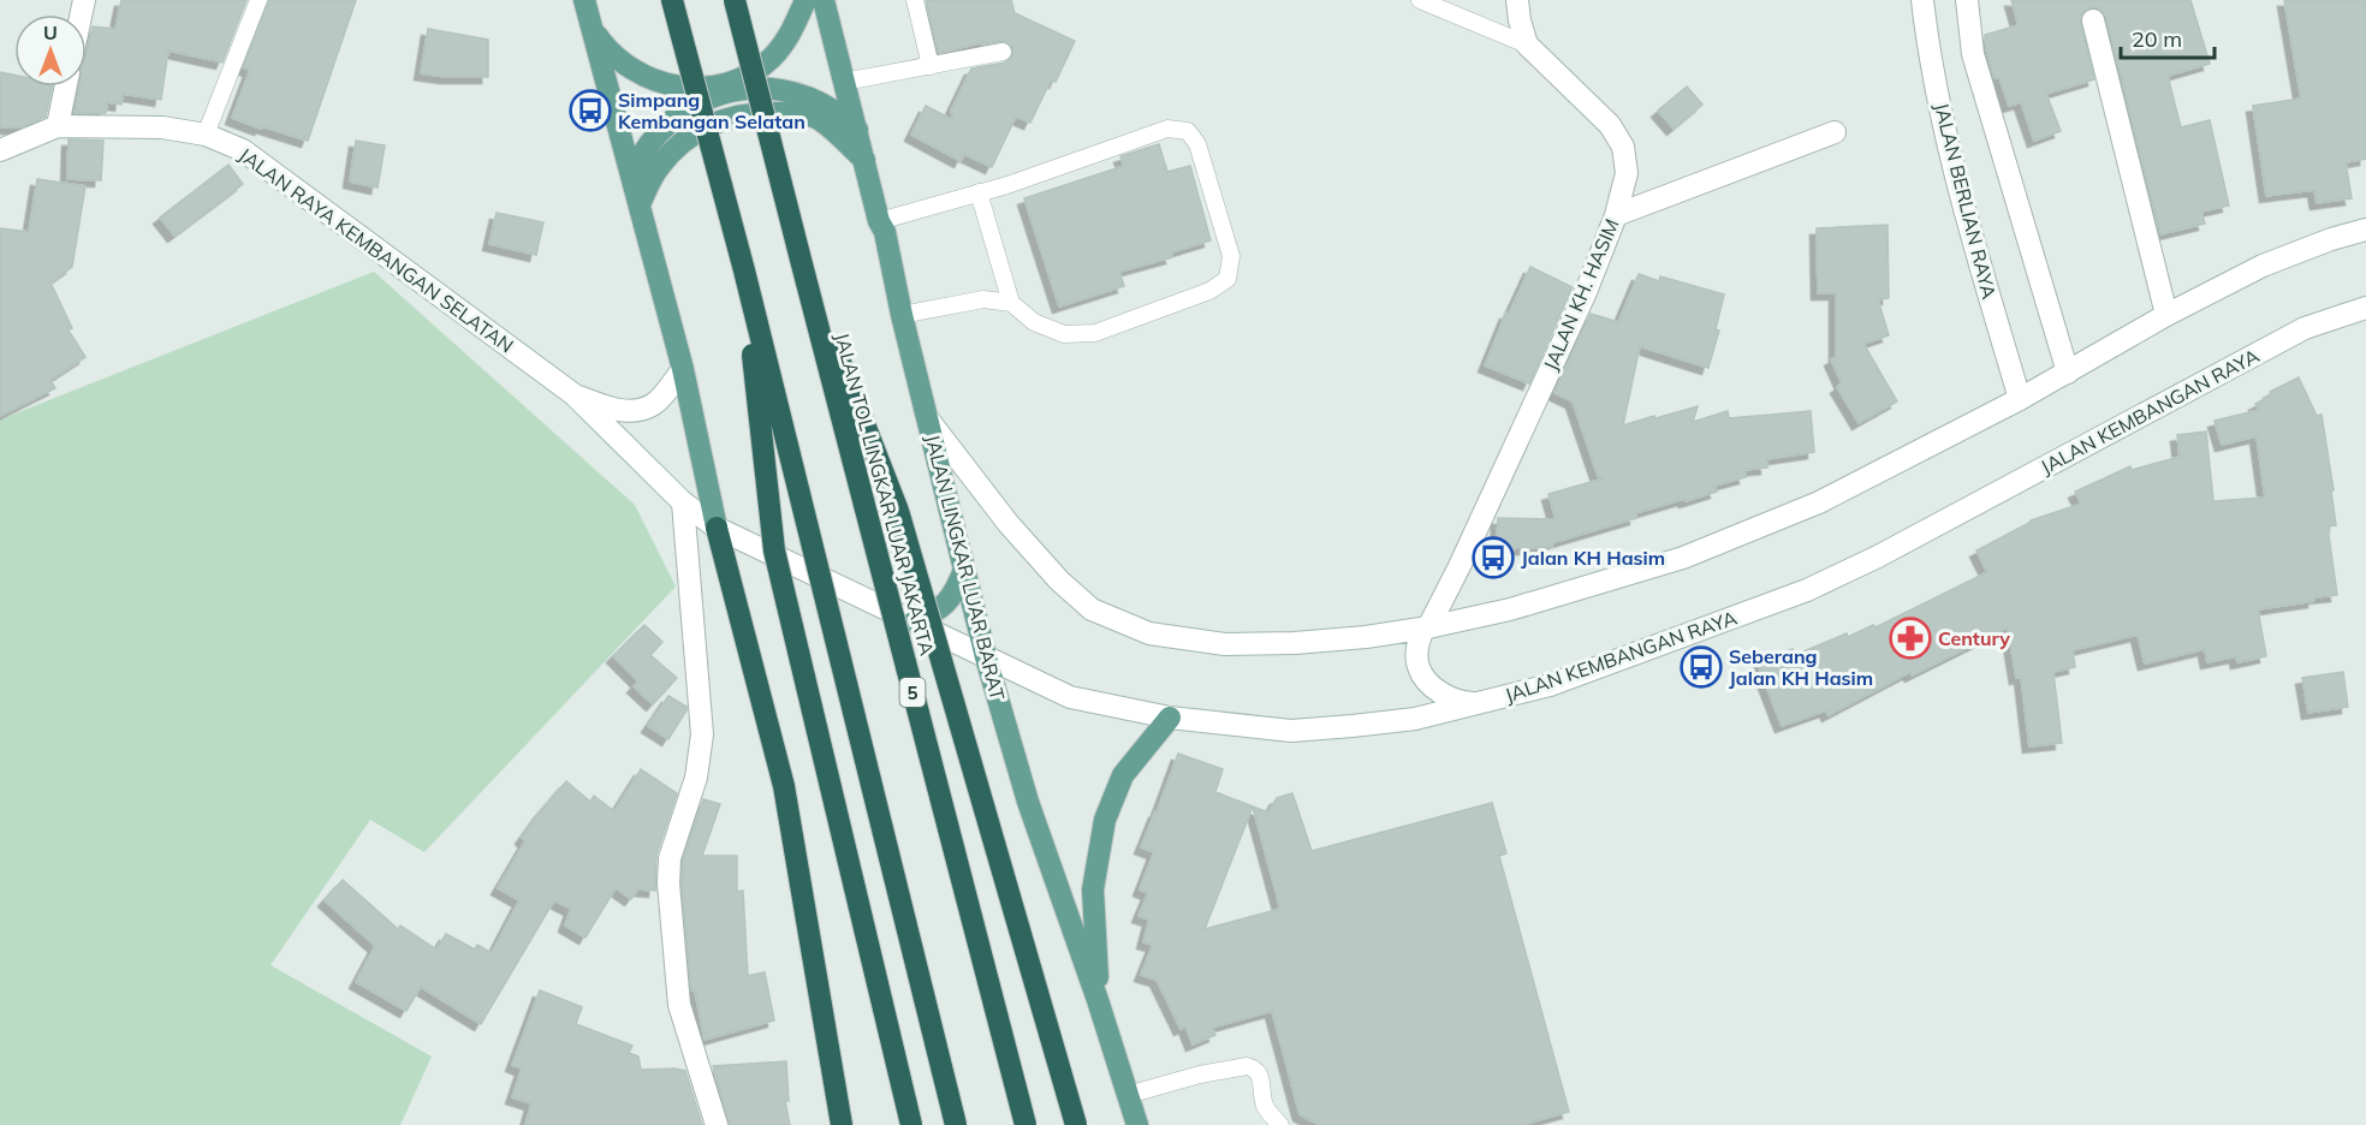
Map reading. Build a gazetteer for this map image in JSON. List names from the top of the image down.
{
  "streets": {
    "highway": ["JALAN TOL LINGKAR LUAR JAKARTA", "5"],
    "main road": [
      "JALAN BERLIAN RAYA",
      "JALAN RAYA KEMBANGAN SELATAN",
      "JALAN KH. HASIM",
      "JALAN KEMBANGAN RAYA",
      "JALAN LINGKAR LUAR BARAT"
    ]
  },
  "crossings": [
    ["JALAN RAYA KEMBANGAN SELATAN", "JALAN KEMBANGAN RAYA"],
    ["JALAN KH. HASIM", "JALAN KEMBANGAN RAYA"],
    ["JALAN KEMBANGAN RAYA", "JALAN LINGKAR LUAR BARAT"]
  ],
  "places": {
    "bus stop": ["Simpang Kembangan Selatan", "Jalan KH Hasim", "Seberang Jalan KH Hasim"],
    "pharmacy": ["Century"]
  },
  "scale_bar": "20 m",
  "north": "top"
}
